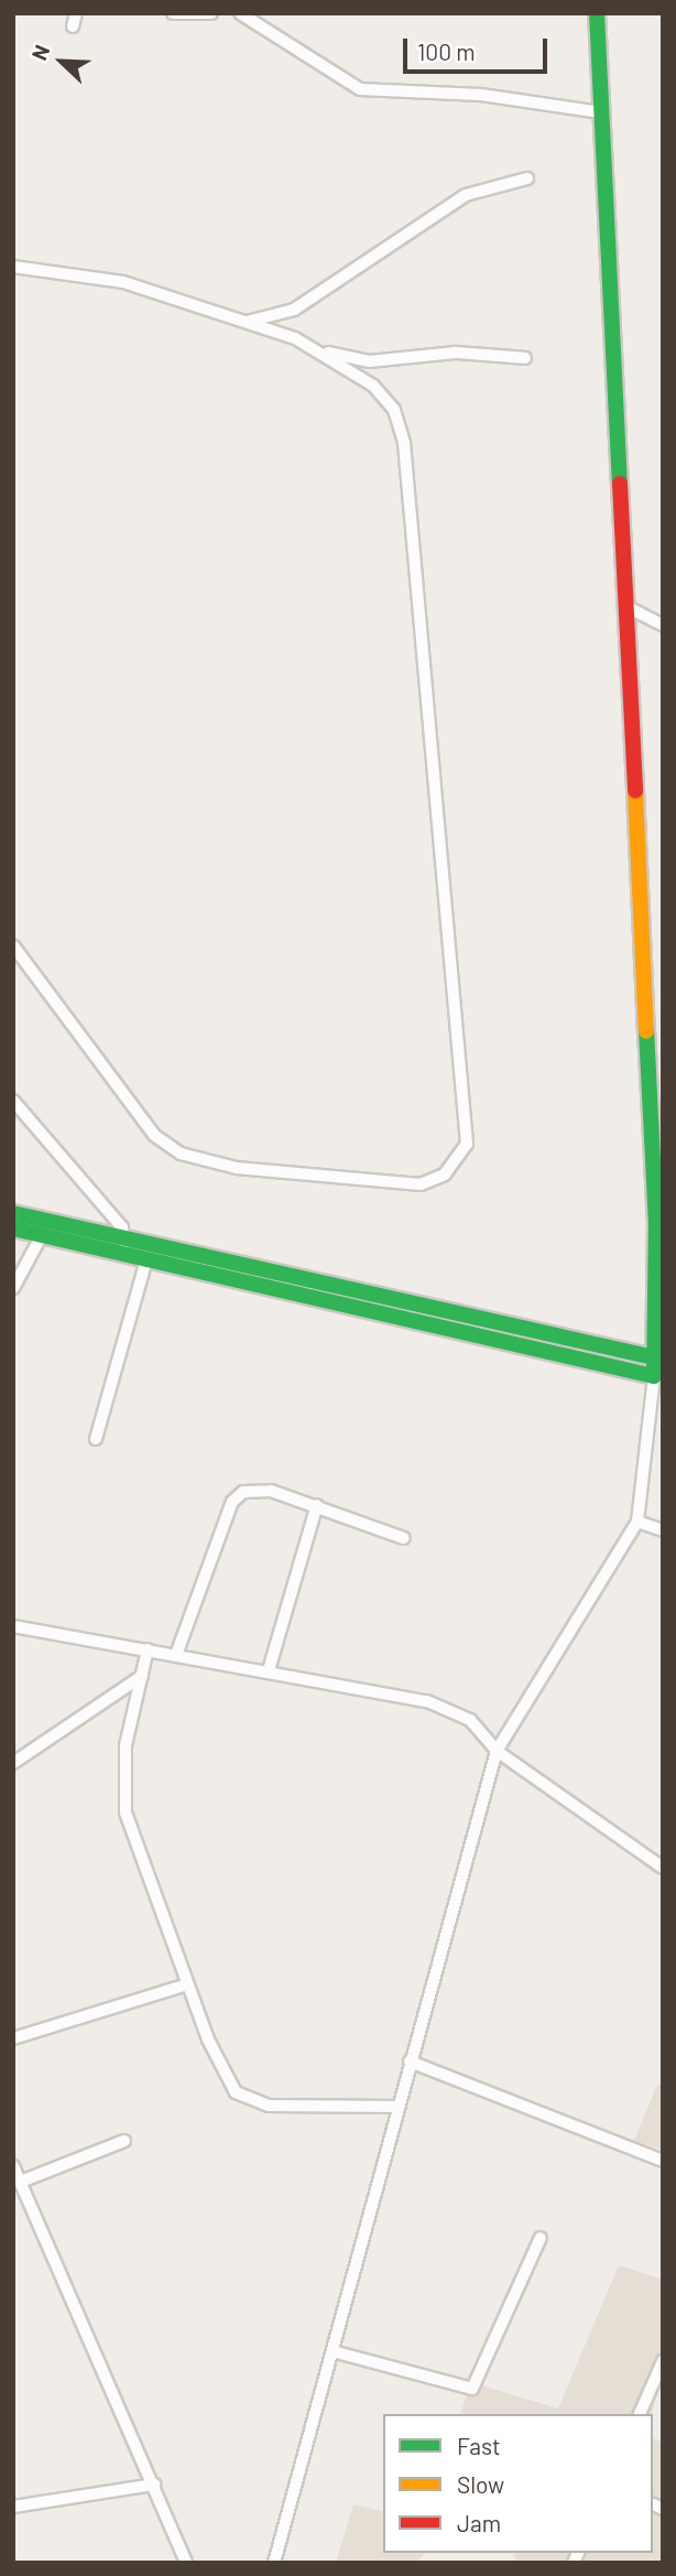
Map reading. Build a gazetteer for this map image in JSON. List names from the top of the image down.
{
  "legend": ["Fast", "Slow", "Jam"],
  "scale_bar": "100 m",
  "north": "top left"
}
